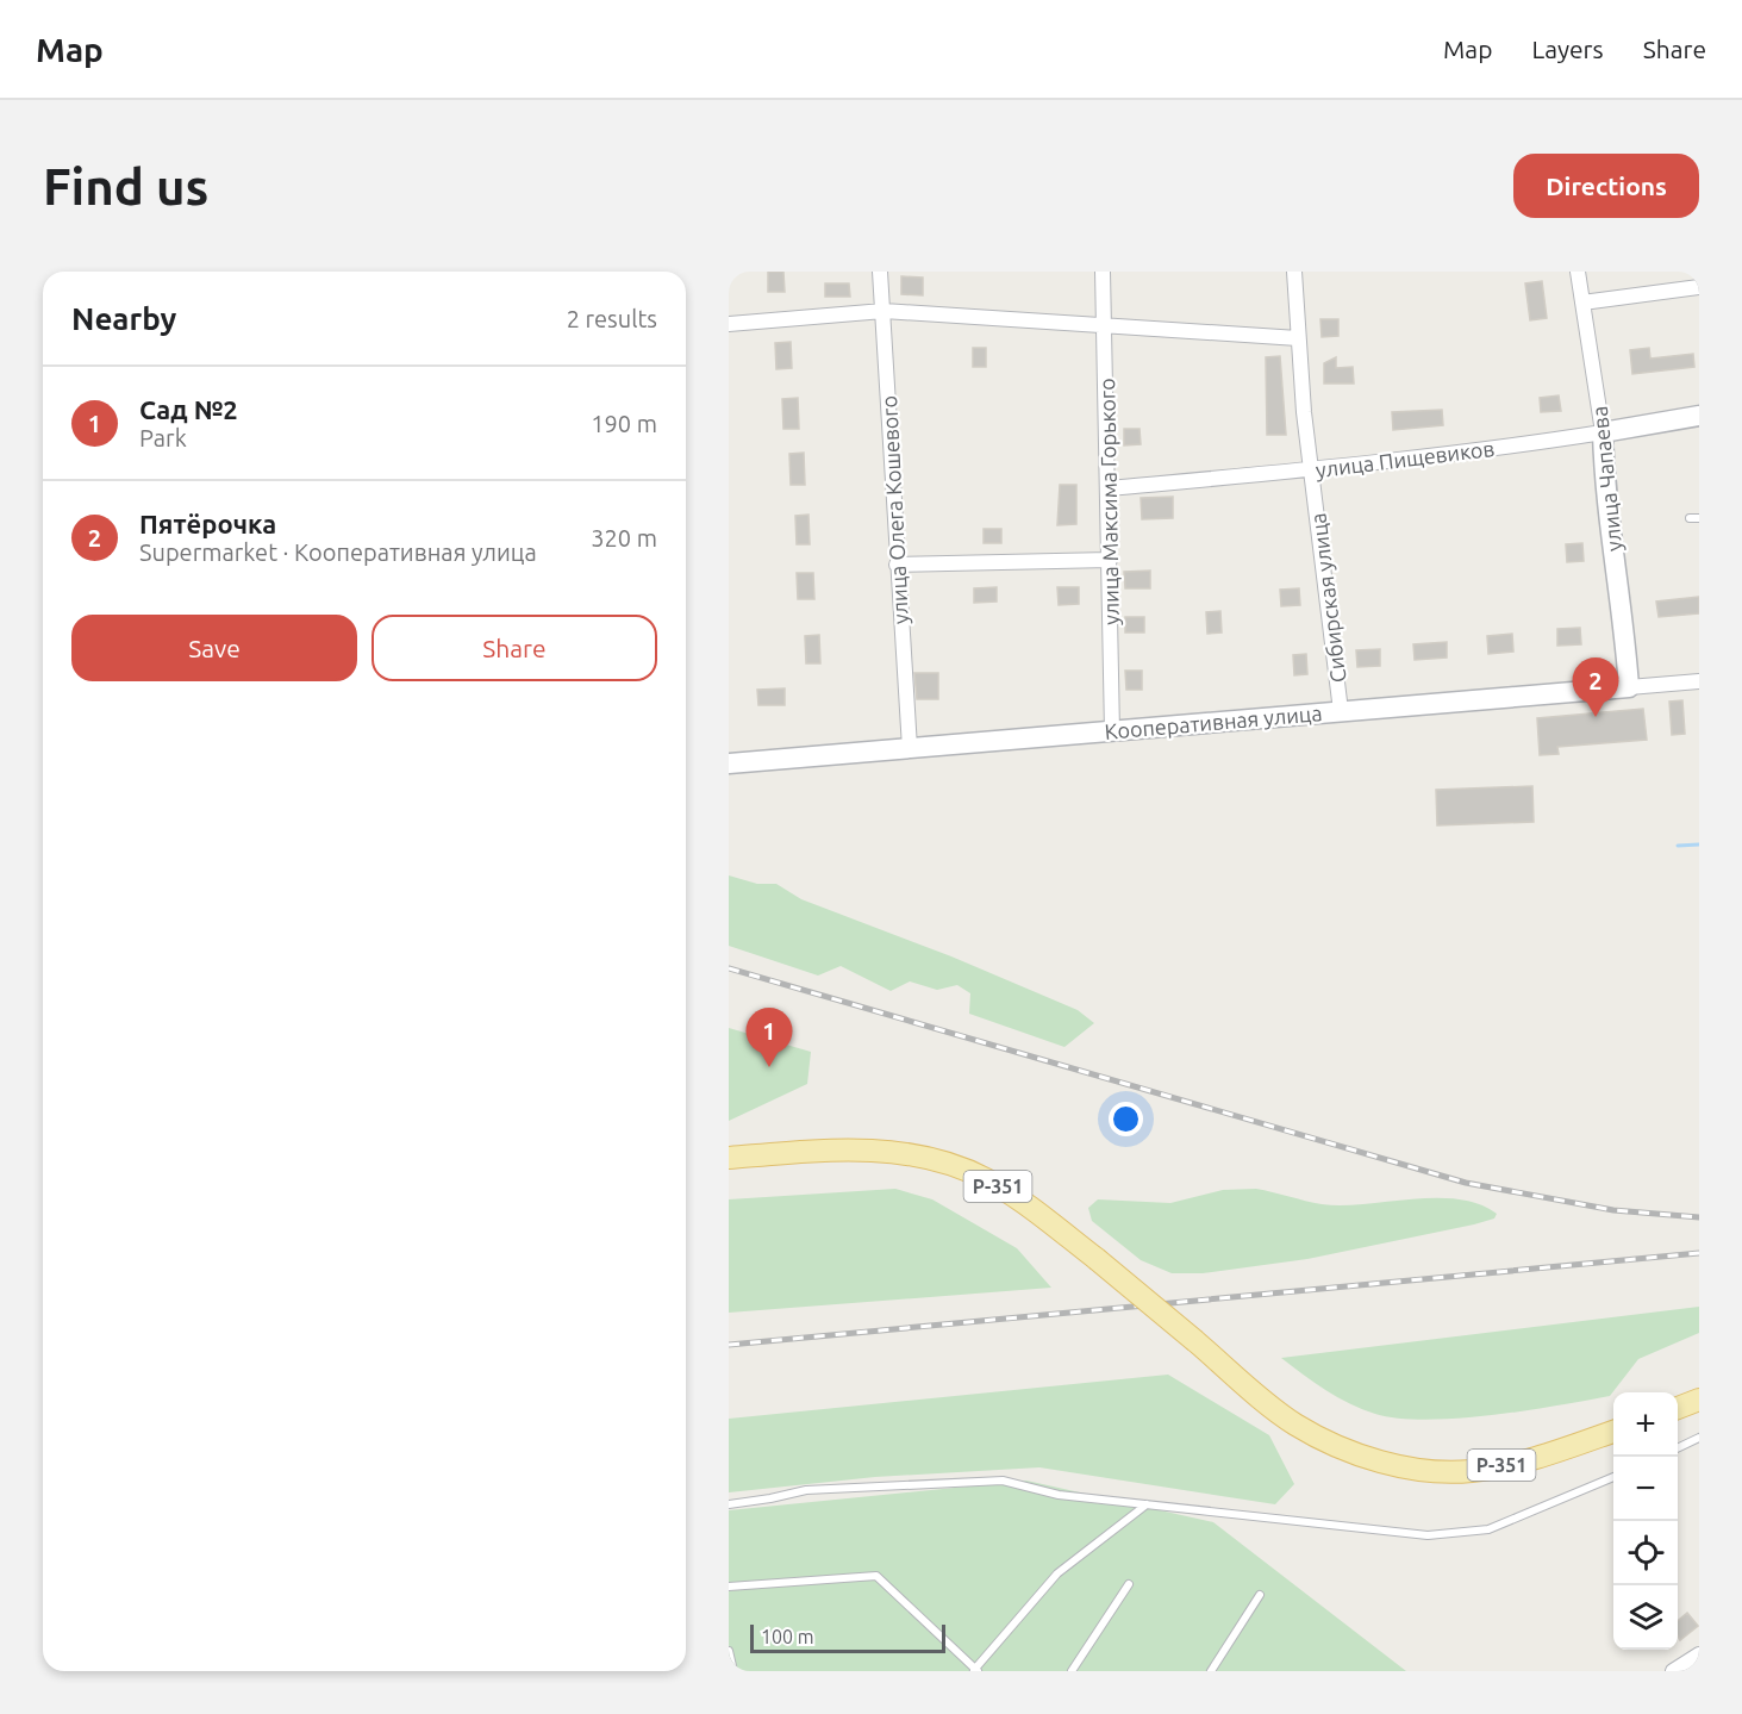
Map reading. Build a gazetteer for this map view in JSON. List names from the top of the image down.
{
  "streets": {
    "main road": [
      "улица Пищевиков",
      "улица Чапаева",
      "Кооперативная улица",
      "Р-351"
    ],
    "street": ["улица Максима Горького", "улица Олега Кошевого", "Сибирская улица"]
  },
  "crossings": [
    ["улица Пищевиков", "улица Чапаева"],
    ["улица Пищевиков", "улица Максима Горького"],
    ["улица Пищевиков", "Сибирская улица"],
    ["улица Чапаева", "Кооперативная улица"],
    ["улица Максима Горького", "Кооперативная улица"],
    ["улица Олега Кошевого", "Кооперативная улица"],
    ["Сибирская улица", "Кооперативная улица"]
  ],
  "scale_bar": "100 m",
  "page": {
    "header": "Map",
    "nav": ["Map", "Layers", "Share"],
    "buttons": [
      "Directions",
      ["Save", "Share"]
    ],
    "title": "Find us",
    "heading": ["Nearby", "2 results"],
    "list": [
      {
        "mark": "1",
        "name": "Сад №2",
        "note": "Park",
        "value": "190 m"
      },
      {
        "mark": "2",
        "name": "Пятёрочка",
        "note": "Supermarket · Кооперативная улица",
        "value": "320 m"
      }
    ],
    "pins": ["2", "1"],
    "map_buttons": ["+", "−"],
    "scale": "100 m"
  }
}
